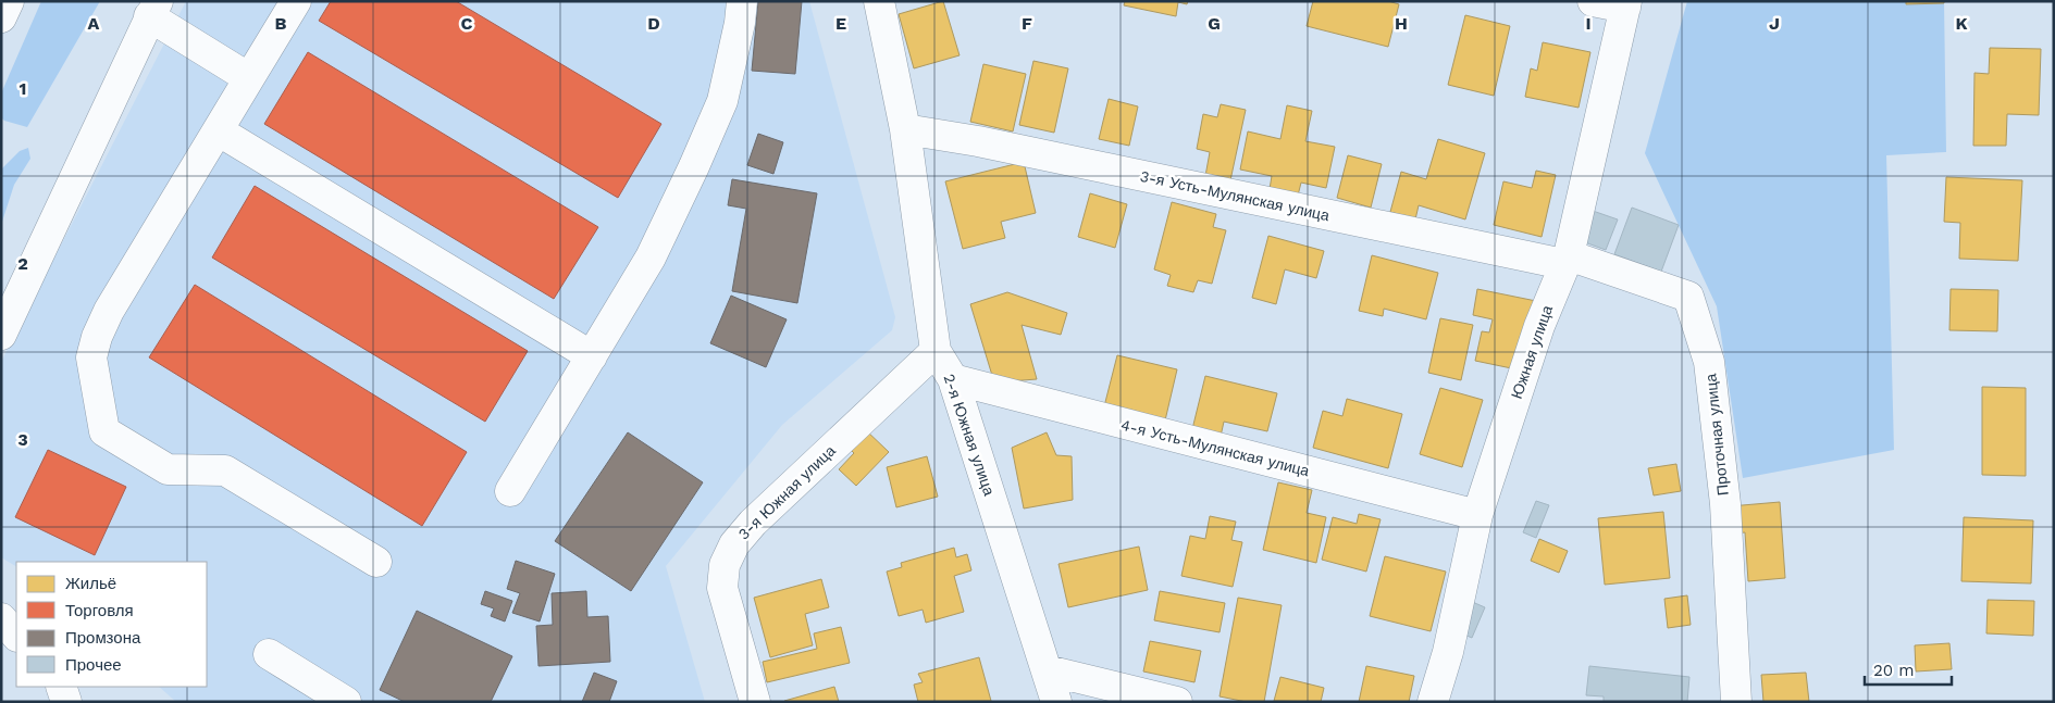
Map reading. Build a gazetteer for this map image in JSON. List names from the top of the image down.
{
  "streets": {
    "street": [
      "3-я Усть-Мулянская улица",
      "Южная улица",
      "2-я Южная улица",
      "Проточная улица",
      "4-я Усть-Мулянская улица",
      "3-я Южная улица"
    ]
  },
  "crossings": [
    ["3-я Усть-Мулянская улица", "Южная улица"],
    ["3-я Усть-Мулянская улица", "2-я Южная улица"],
    ["3-я Усть-Мулянская улица", "Проточная улица"],
    ["Южная улица", "Проточная улица"],
    ["Южная улица", "4-я Усть-Мулянская улица"],
    ["2-я Южная улица", "4-я Усть-Мулянская улица"],
    ["2-я Южная улица", "3-я Южная улица"]
  ],
  "legend": [
    "Жильё",
    "Торговля",
    "Промзона",
    "Прочее"
  ],
  "scale_bar": "20 m",
  "grid": {
    "columns": [
      "A",
      "B",
      "C",
      "D",
      "E",
      "F",
      "G",
      "H",
      "I",
      "J",
      "K"
    ],
    "rows": ["1", "2", "3"]
  }
}
